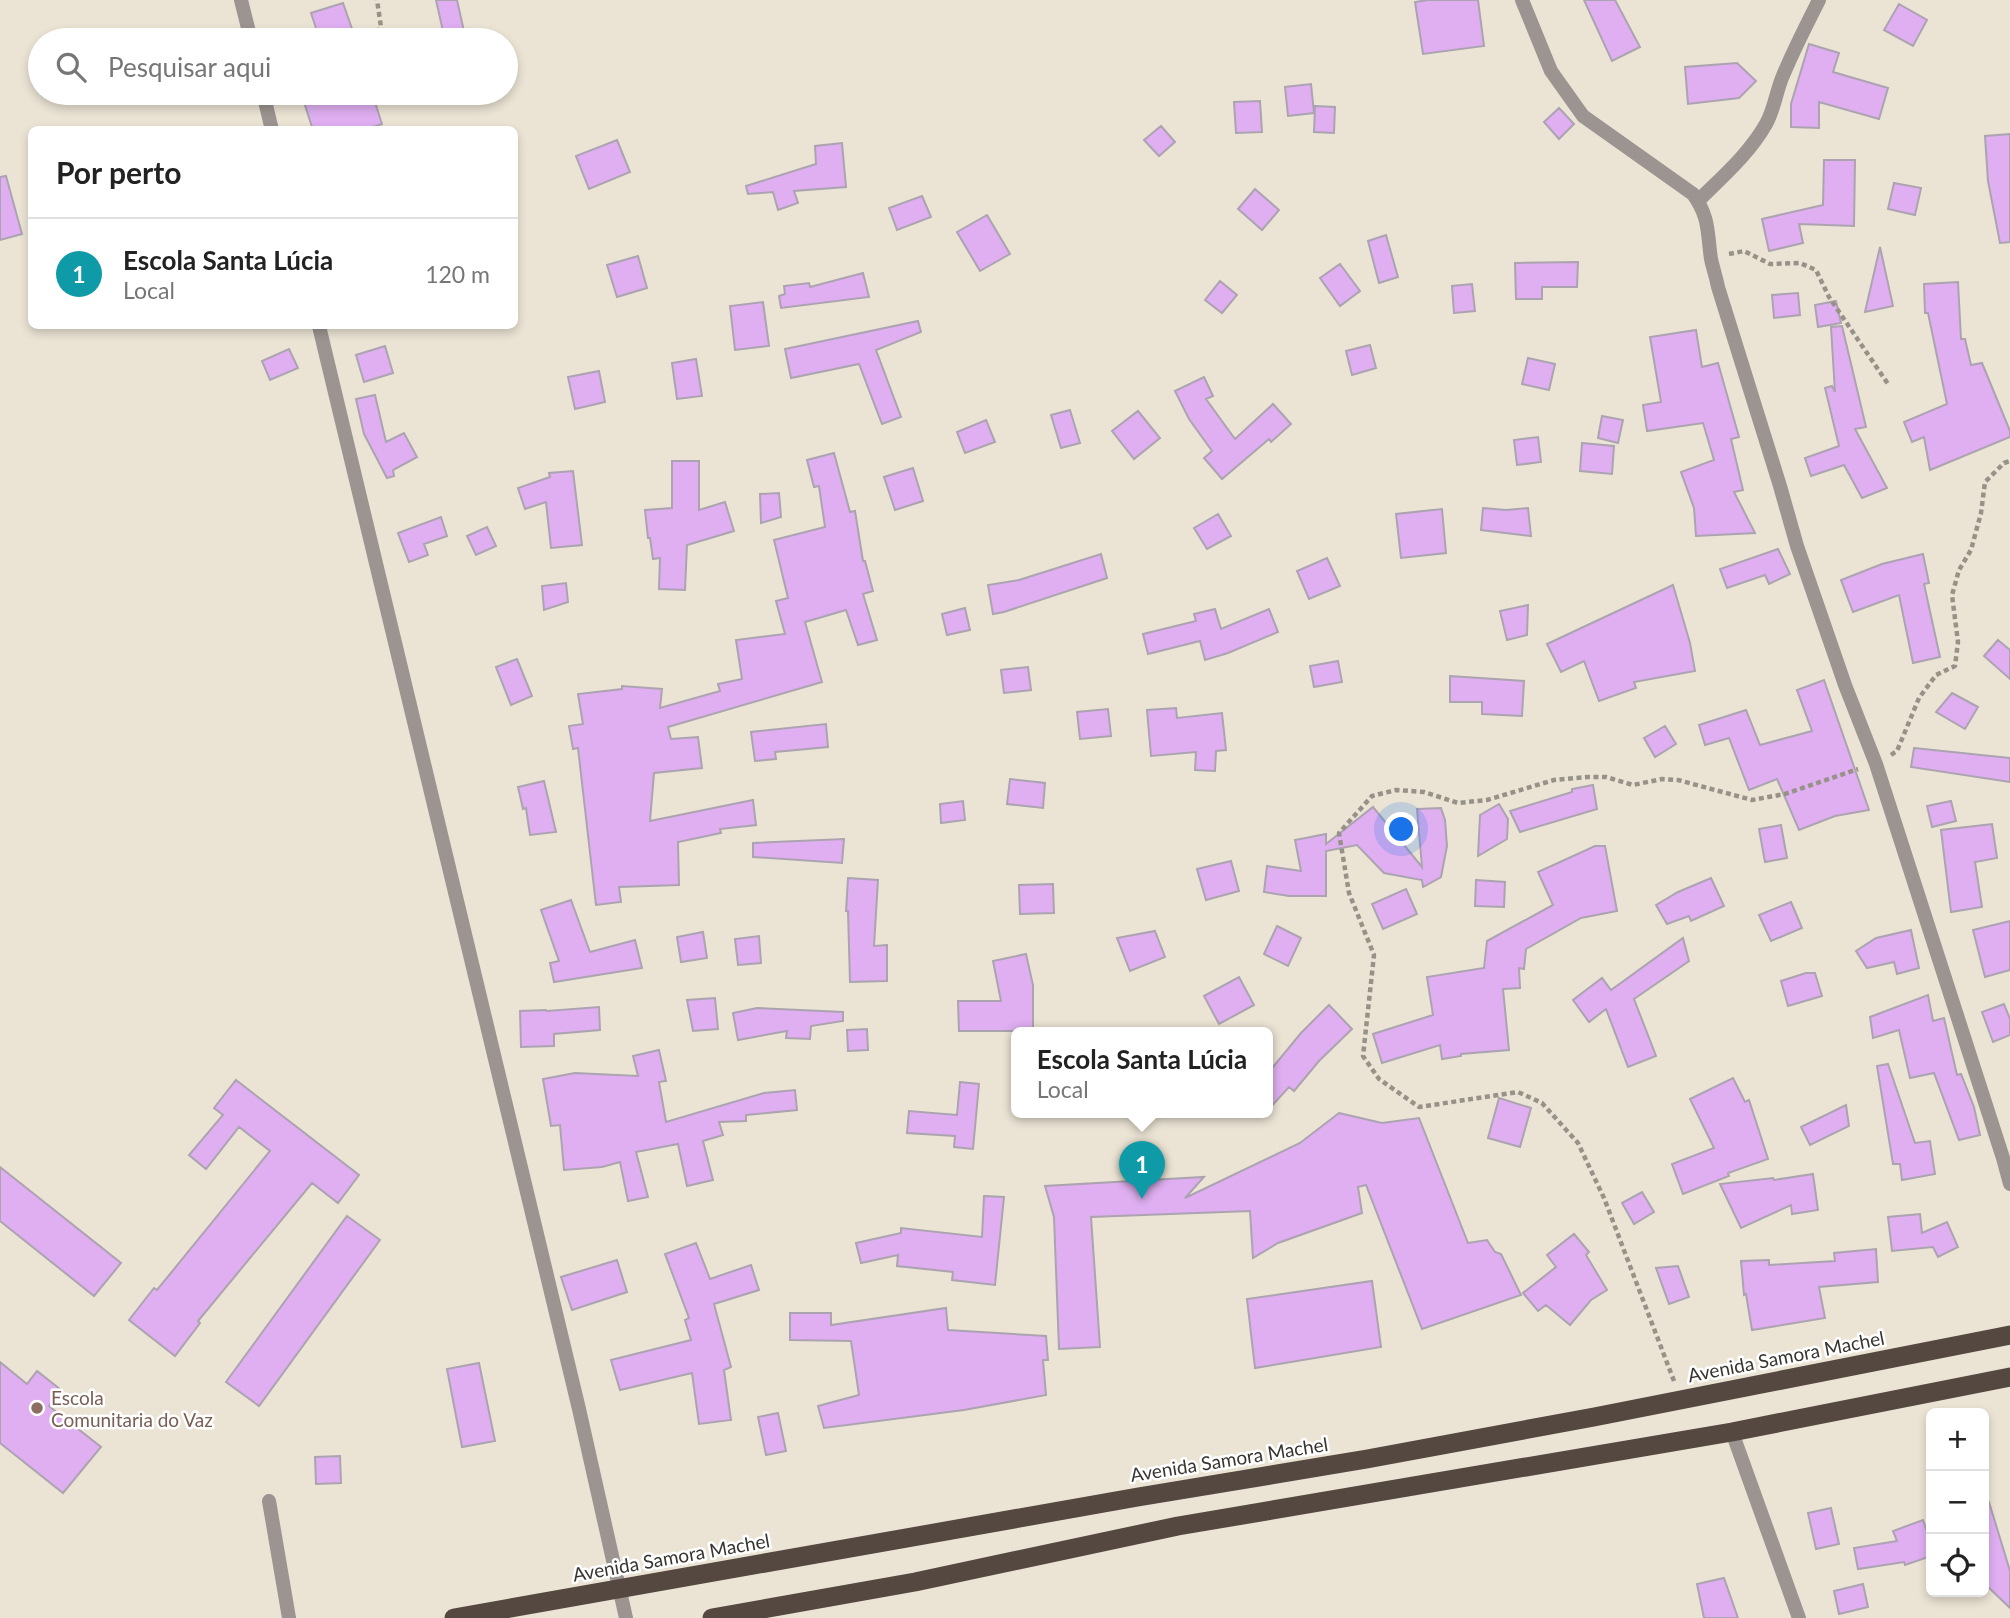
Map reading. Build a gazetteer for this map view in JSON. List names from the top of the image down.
{
  "streets": {
    "highway": ["Avenida Samora Machel"]
  },
  "places": ["Escola Comunitaria do Vaz"],
  "page": {
    "search": "Pesquisar aqui",
    "heading": "Por perto",
    "list": [
      {
        "mark": "1",
        "name": "Escola Santa Lúcia",
        "note": "Local",
        "value": "120 m"
      }
    ],
    "popup": ["Escola Santa Lúcia", "Local"],
    "pins": "1",
    "map_buttons": ["+", "−"]
  }
}
